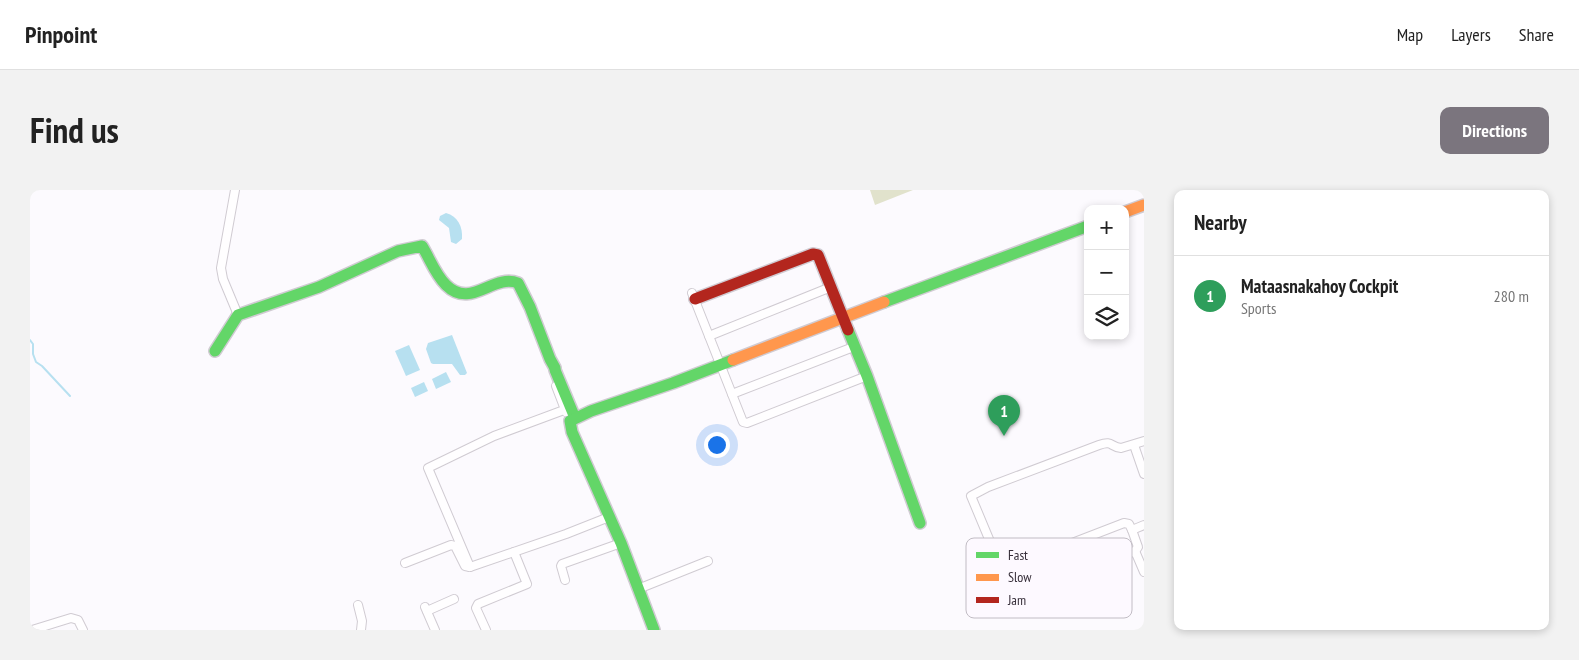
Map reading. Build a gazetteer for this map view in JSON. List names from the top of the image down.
{
  "legend": ["Fast", "Slow", "Jam"],
  "page": {
    "header": "Pinpoint",
    "nav": ["Map", "Layers", "Share"],
    "title": "Find us",
    "buttons": "Directions",
    "heading": "Nearby",
    "map_buttons": ["+", "−"],
    "list": [
      {
        "mark": "1",
        "name": "Mataasnakahoy Cockpit",
        "note": "Sports",
        "value": "280 m"
      }
    ],
    "pins": "1"
  }
}
